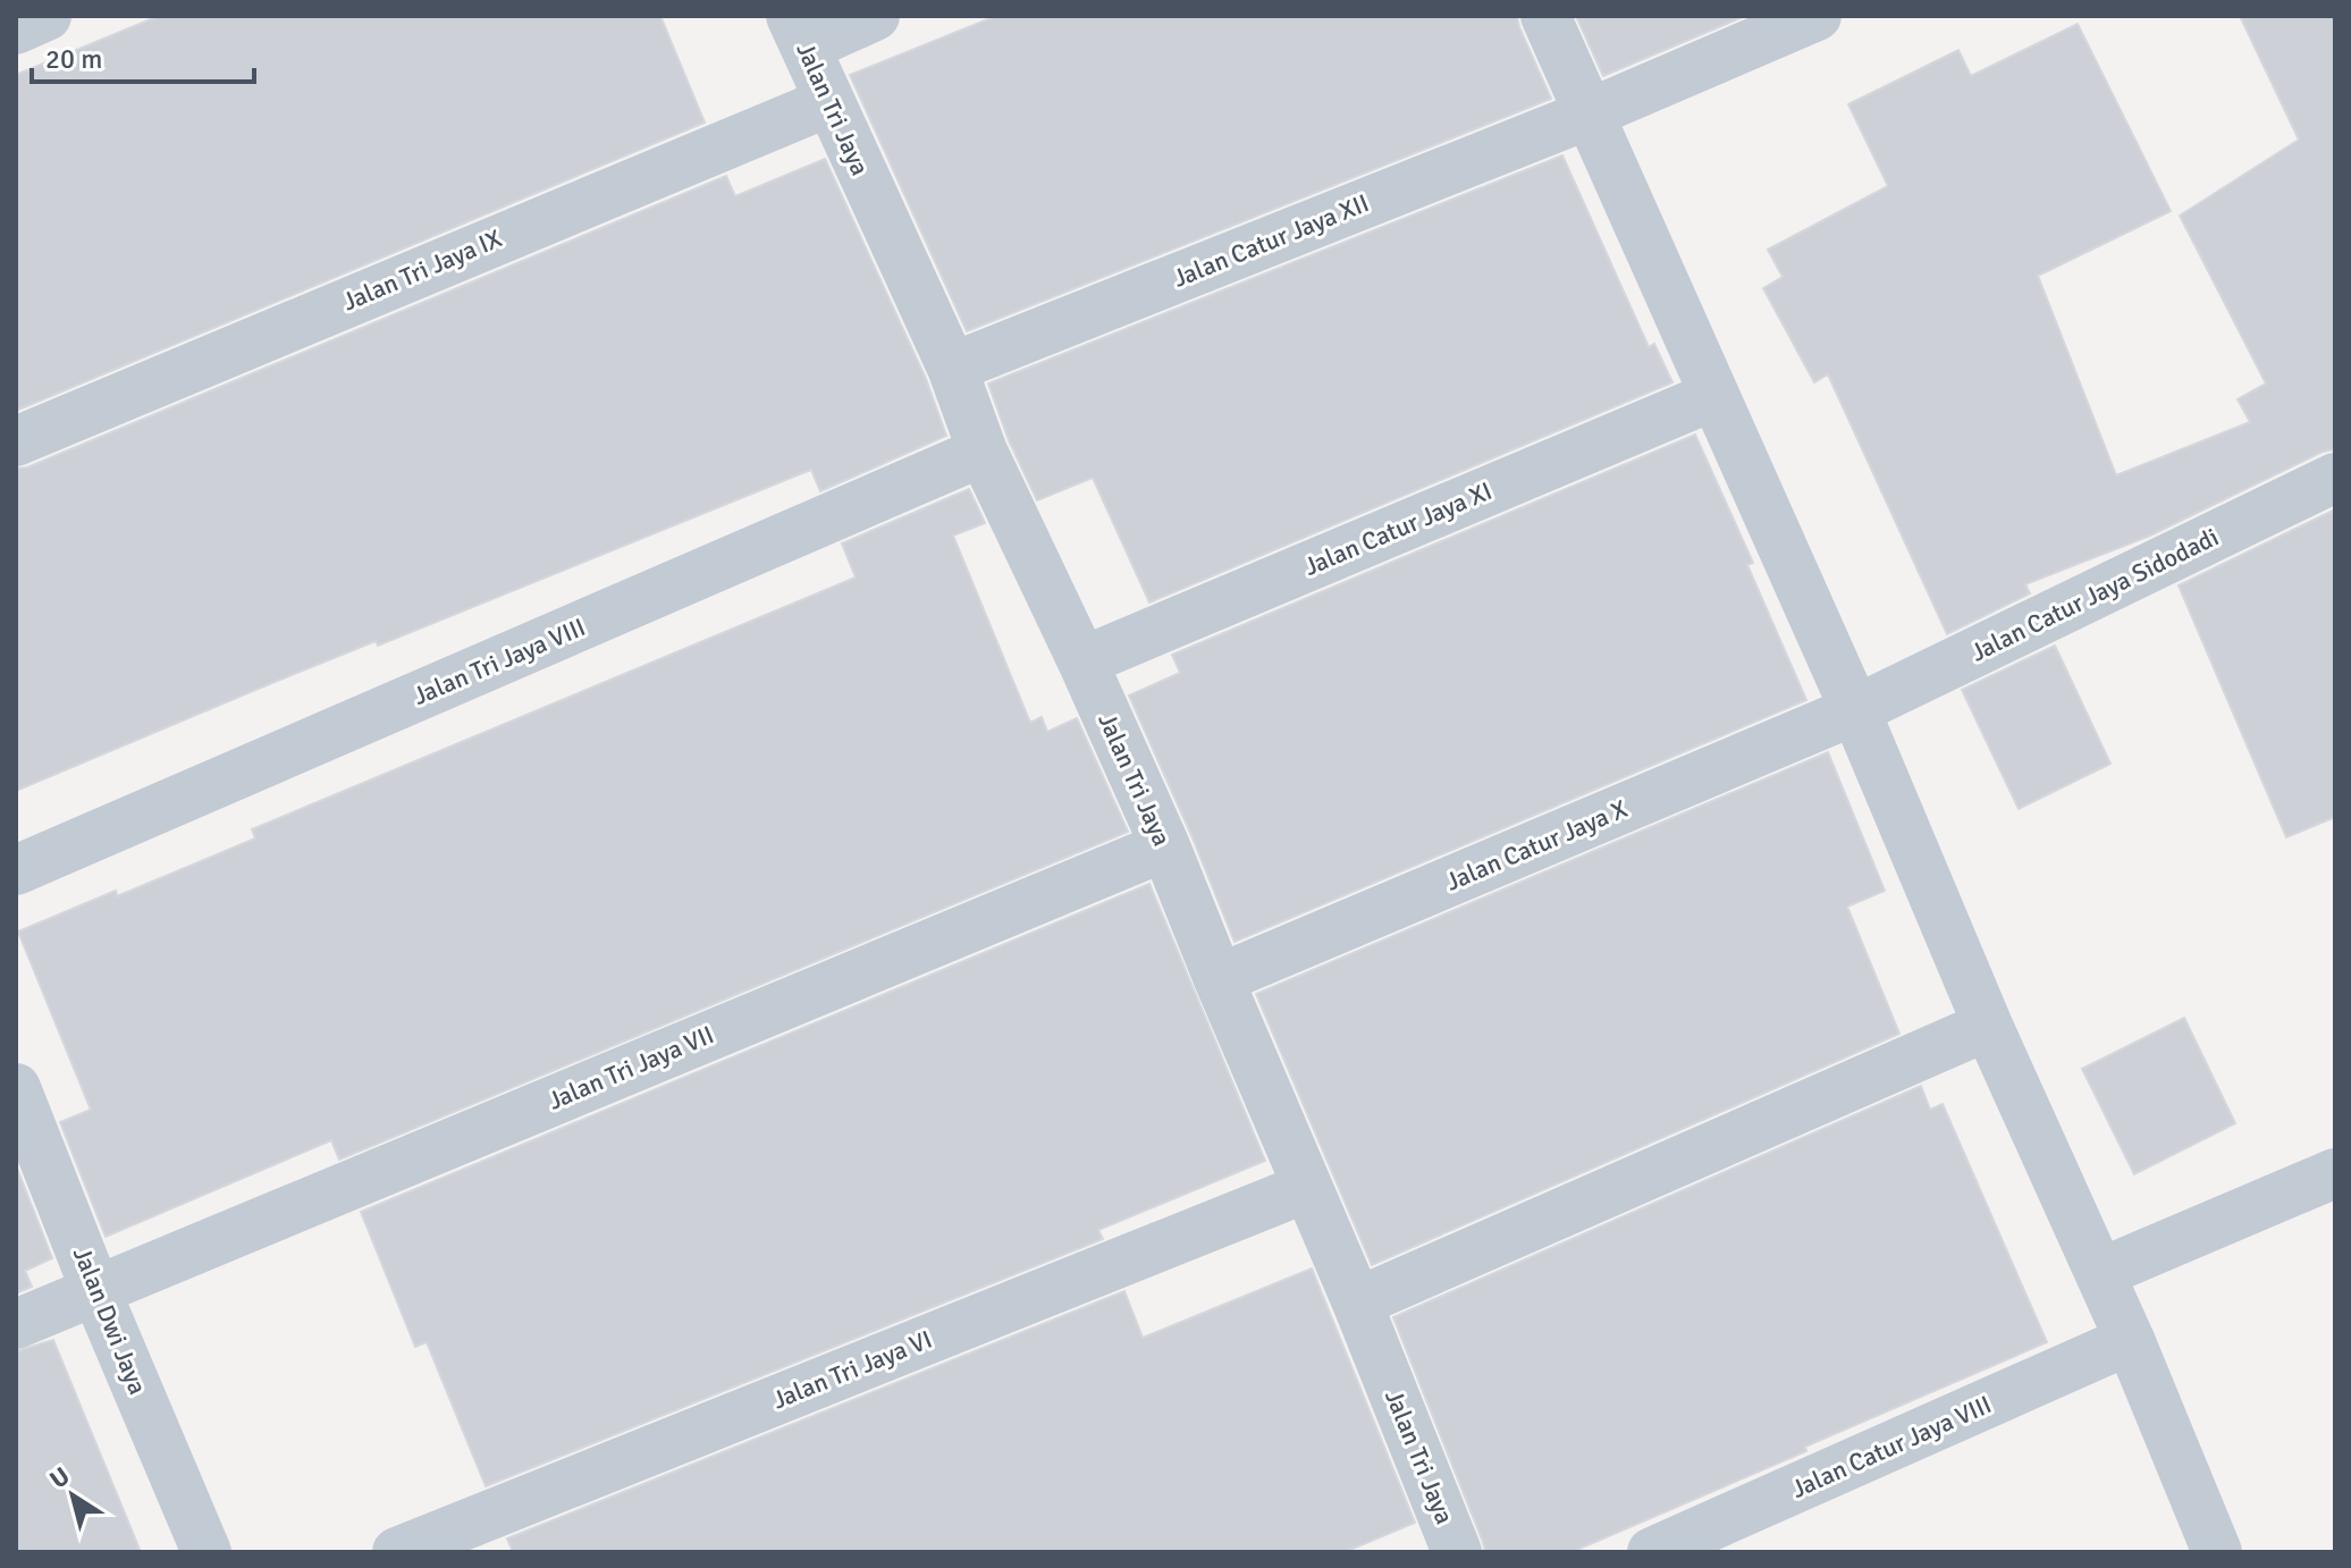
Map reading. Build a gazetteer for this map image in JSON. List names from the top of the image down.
{
  "streets": {
    "street": [
      "Jalan Tri Jaya",
      "Jalan Catur Jaya XII",
      "Jalan Tri Jaya IX",
      "Jalan Catur Jaya XI",
      "Jalan Catur Jaya Sidodadi",
      "Jalan Tri Jaya VIII",
      "Jalan Catur Jaya X",
      "Jalan Tri Jaya VII",
      "Jalan Dwi Jaya",
      "Jalan Tri Jaya VI",
      "Jalan Catur Jaya VIII"
    ]
  },
  "crossings": [
    ["Jalan Tri Jaya", "Jalan Catur Jaya XII"],
    ["Jalan Tri Jaya", "Jalan Tri Jaya IX"],
    ["Jalan Tri Jaya", "Jalan Catur Jaya XI"],
    ["Jalan Tri Jaya", "Jalan Tri Jaya VIII"],
    ["Jalan Tri Jaya", "Jalan Catur Jaya X"],
    ["Jalan Tri Jaya", "Jalan Tri Jaya VII"],
    ["Jalan Tri Jaya", "Jalan Tri Jaya VI"],
    ["Jalan Catur Jaya Sidodadi", "Jalan Catur Jaya X"],
    ["Jalan Tri Jaya VII", "Jalan Dwi Jaya"]
  ],
  "scale_bar": "20 m",
  "north": "top left"
}
